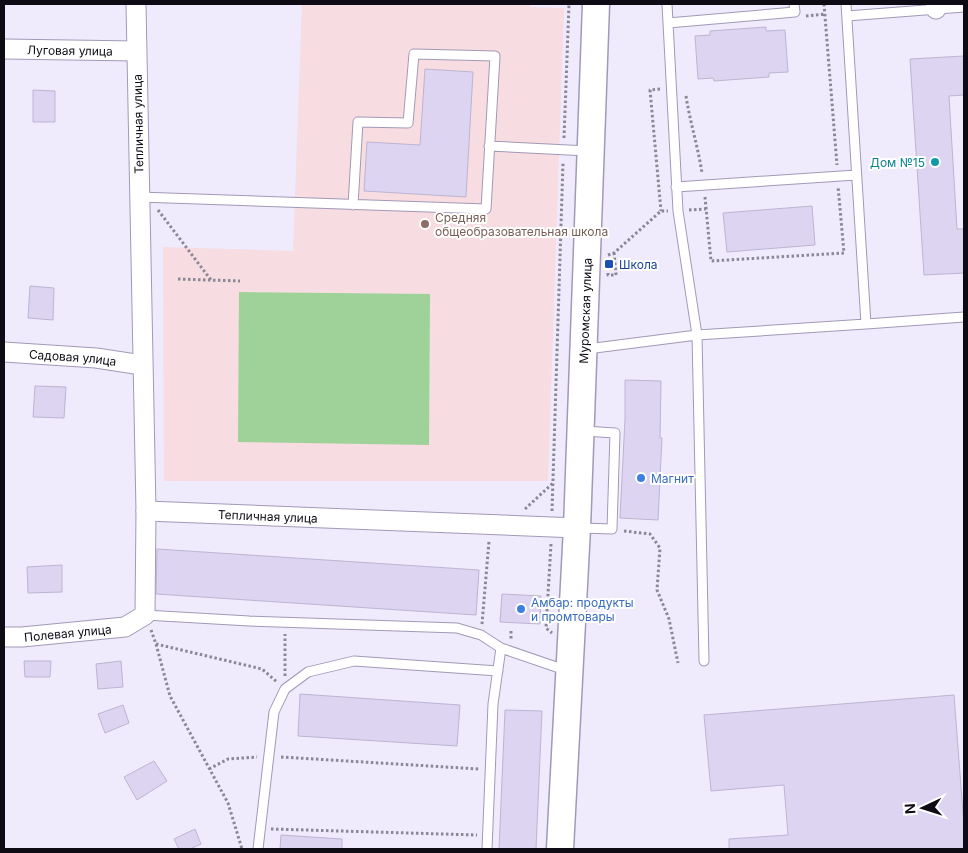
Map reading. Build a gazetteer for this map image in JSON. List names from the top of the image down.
{
  "streets": {
    "street": [
      "Луговая улица",
      "Тепличная улица",
      "Муромская улица",
      "Садовая улица",
      "Полевая улица"
    ]
  },
  "crossings": [
    ["Луговая улица", "Тепличная улица"],
    ["Тепличная улица", "Муромская улица"],
    ["Тепличная улица", "Садовая улица"]
  ],
  "places": {
    "other": [
      "Дом №15",
      "Средняя общеобразовательная школа",
      "Магнит",
      "Амбар: продукты и промтовары"
    ],
    "transit": ["Школа"]
  },
  "north": "left"
}
